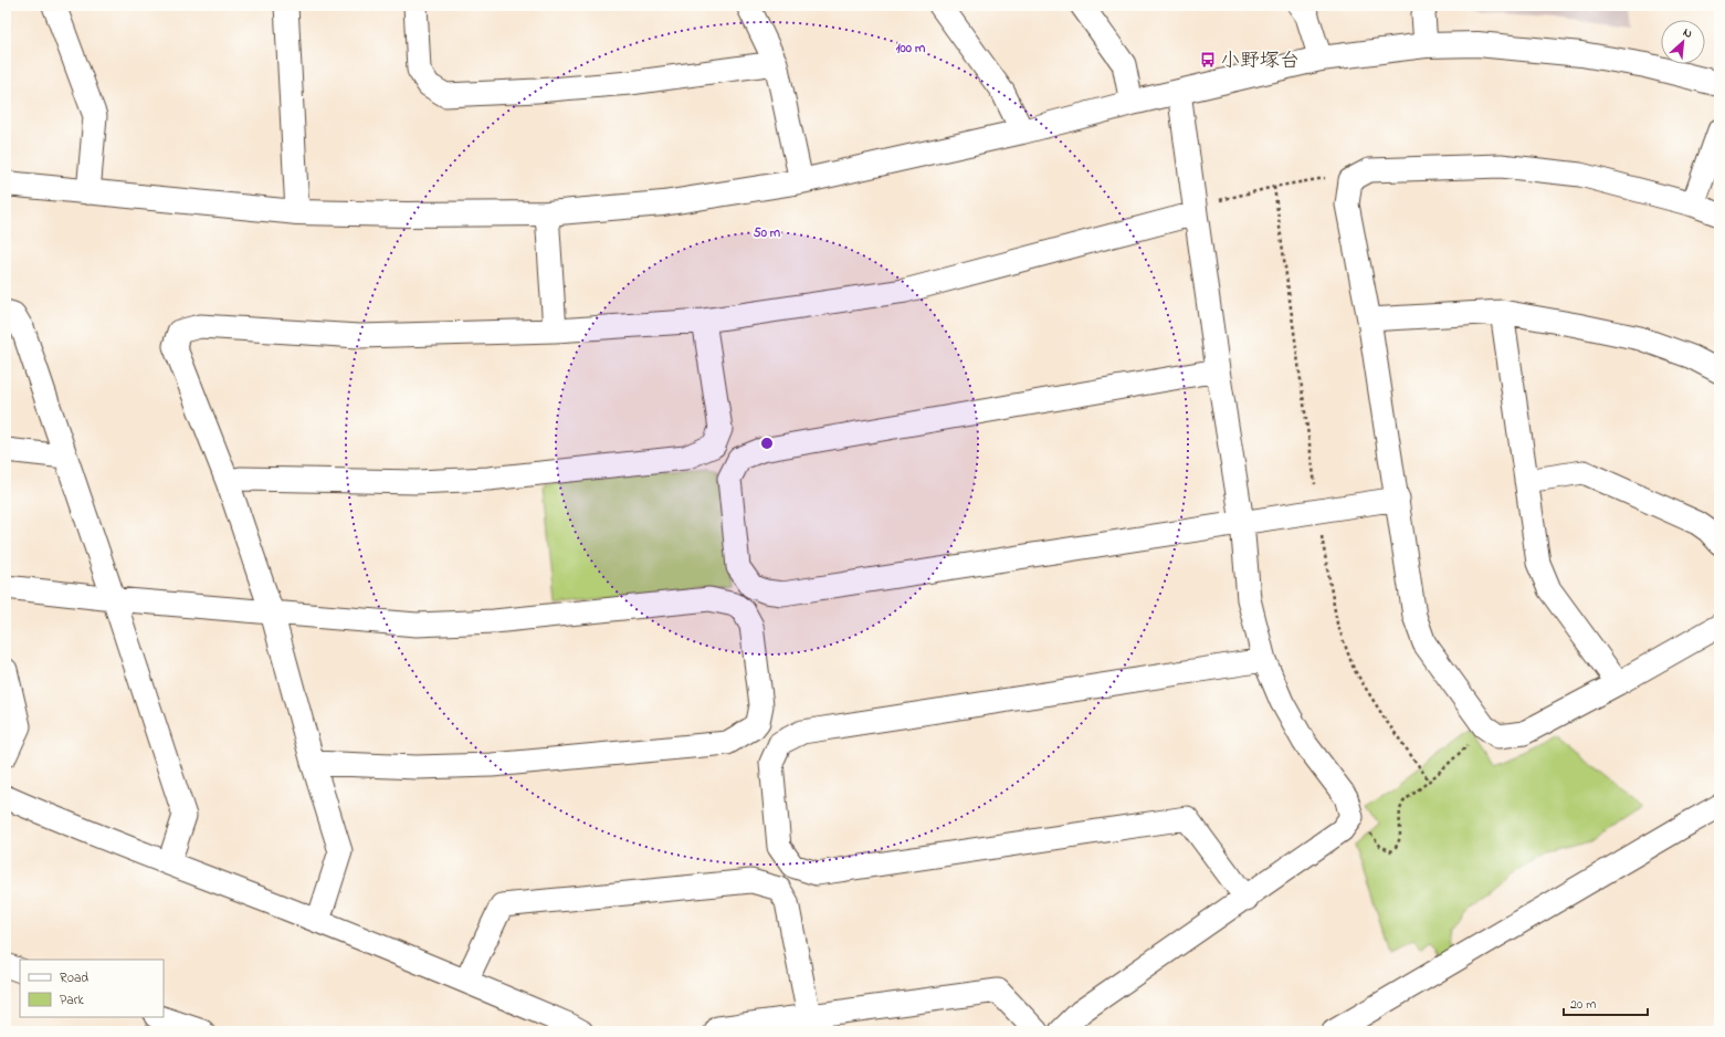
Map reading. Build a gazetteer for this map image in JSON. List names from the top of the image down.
{
  "places": {
    "bus stop": ["小野塚台"]
  },
  "legend": ["Road", "Park"],
  "scale_bar": "20 m",
  "north": "top right",
  "rings": ["100 m", "50 m"]
}
